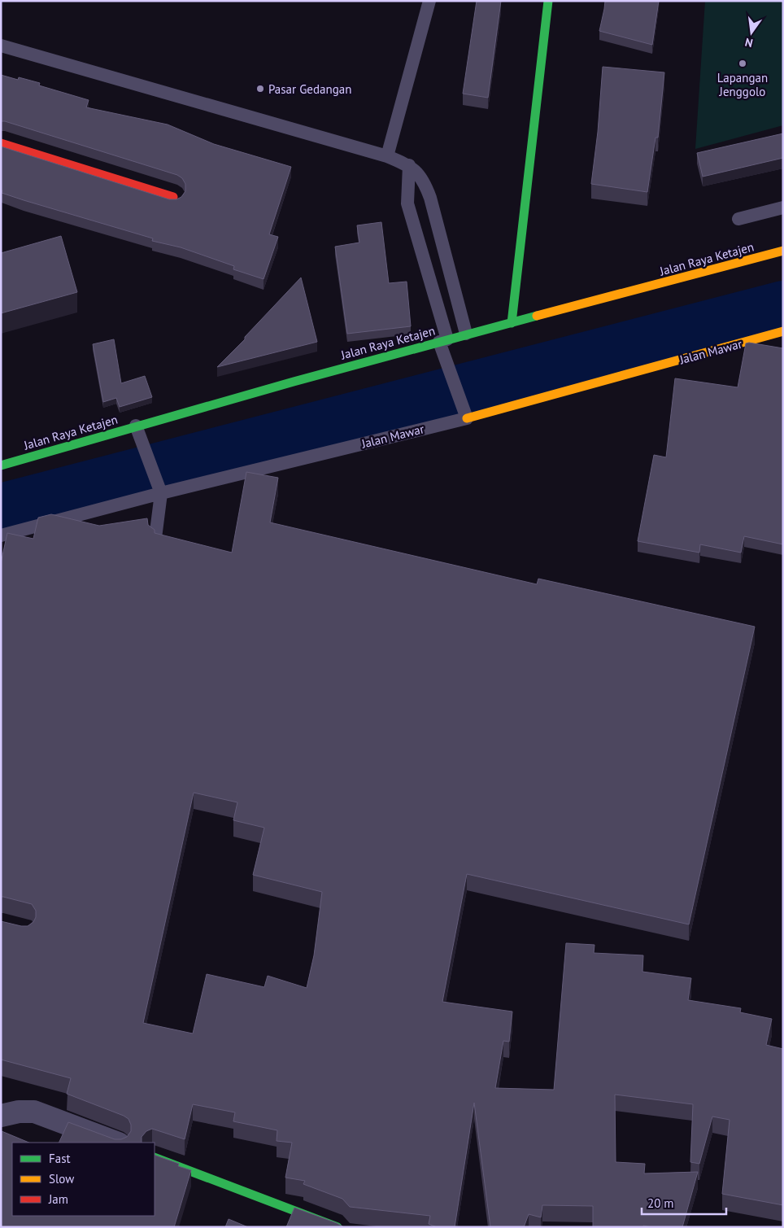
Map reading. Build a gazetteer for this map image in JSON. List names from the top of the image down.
{
  "streets": {
    "street": ["Jalan Raya Ketajen", "Jalan Mawar"]
  },
  "places": ["Lapangan Jenggolo", "Pasar Gedangan"],
  "legend": ["Fast", "Slow", "Jam"],
  "scale_bar": "20 m",
  "north": "bottom"
}
